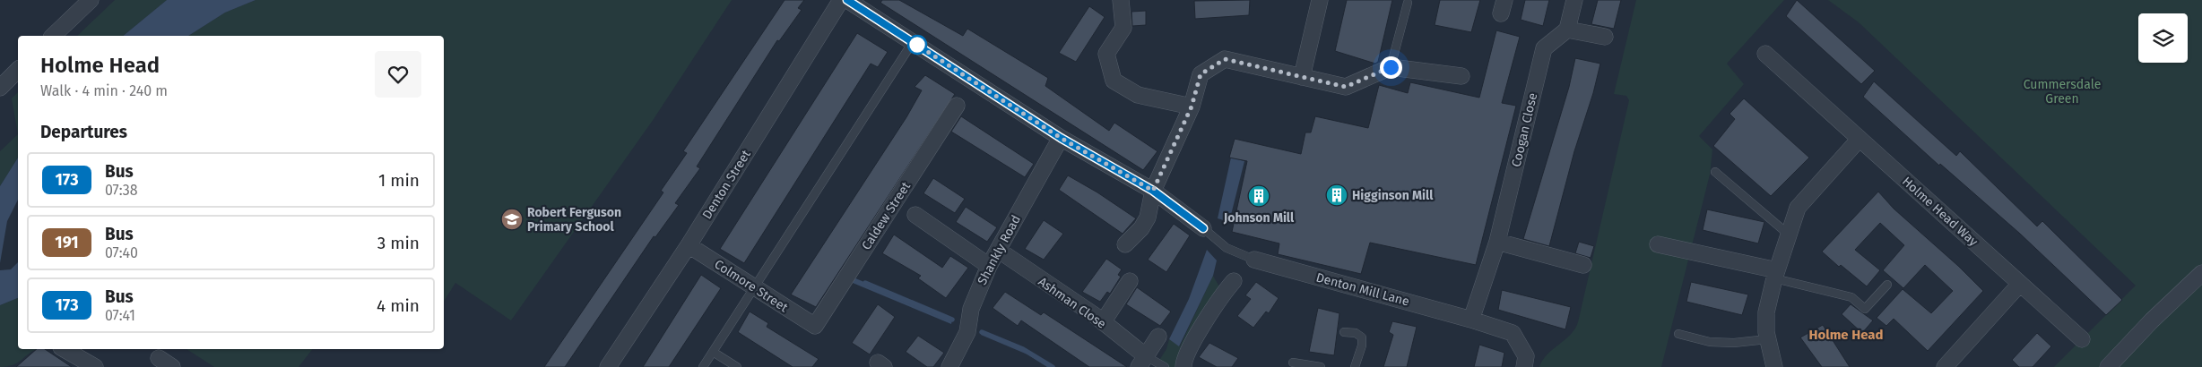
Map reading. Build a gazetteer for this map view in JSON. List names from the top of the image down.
{
  "streets": {
    "street": [
      "Coogan Close",
      "Denton Street",
      "Holme Head Way",
      "Caldew Street",
      "Shankly Road",
      "Colmore Street",
      "Denton Mill Lane",
      "Ashman Close"
    ]
  },
  "crossings": [
    ["Coogan Close", "Denton Mill Lane"],
    ["Denton Street", "Colmore Street"],
    ["Caldew Street", "Colmore Street"],
    ["Shankly Road", "Ashman Close"]
  ],
  "districts": ["Holme Head"],
  "parks": ["Cummersdale Green"],
  "places": {
    "building": ["Higginson Mill", "Johnson Mill"],
    "school or university": ["Robert Ferguson Primary School"]
  },
  "lines": ["bus line 173"],
  "page": {
    "heading": [
      ["Holme Head", "Walk · 4 min · 240 m"],
      "Departures"
    ],
    "list": [
      {
        "mark": "173",
        "name": "Bus",
        "note": "07:38",
        "value": "1 min"
      },
      {
        "mark": "191",
        "name": "Bus",
        "note": "07:40",
        "value": "3 min"
      },
      {
        "mark": "173",
        "name": "Bus",
        "note": "07:41",
        "value": "4 min"
      }
    ]
  }
}
